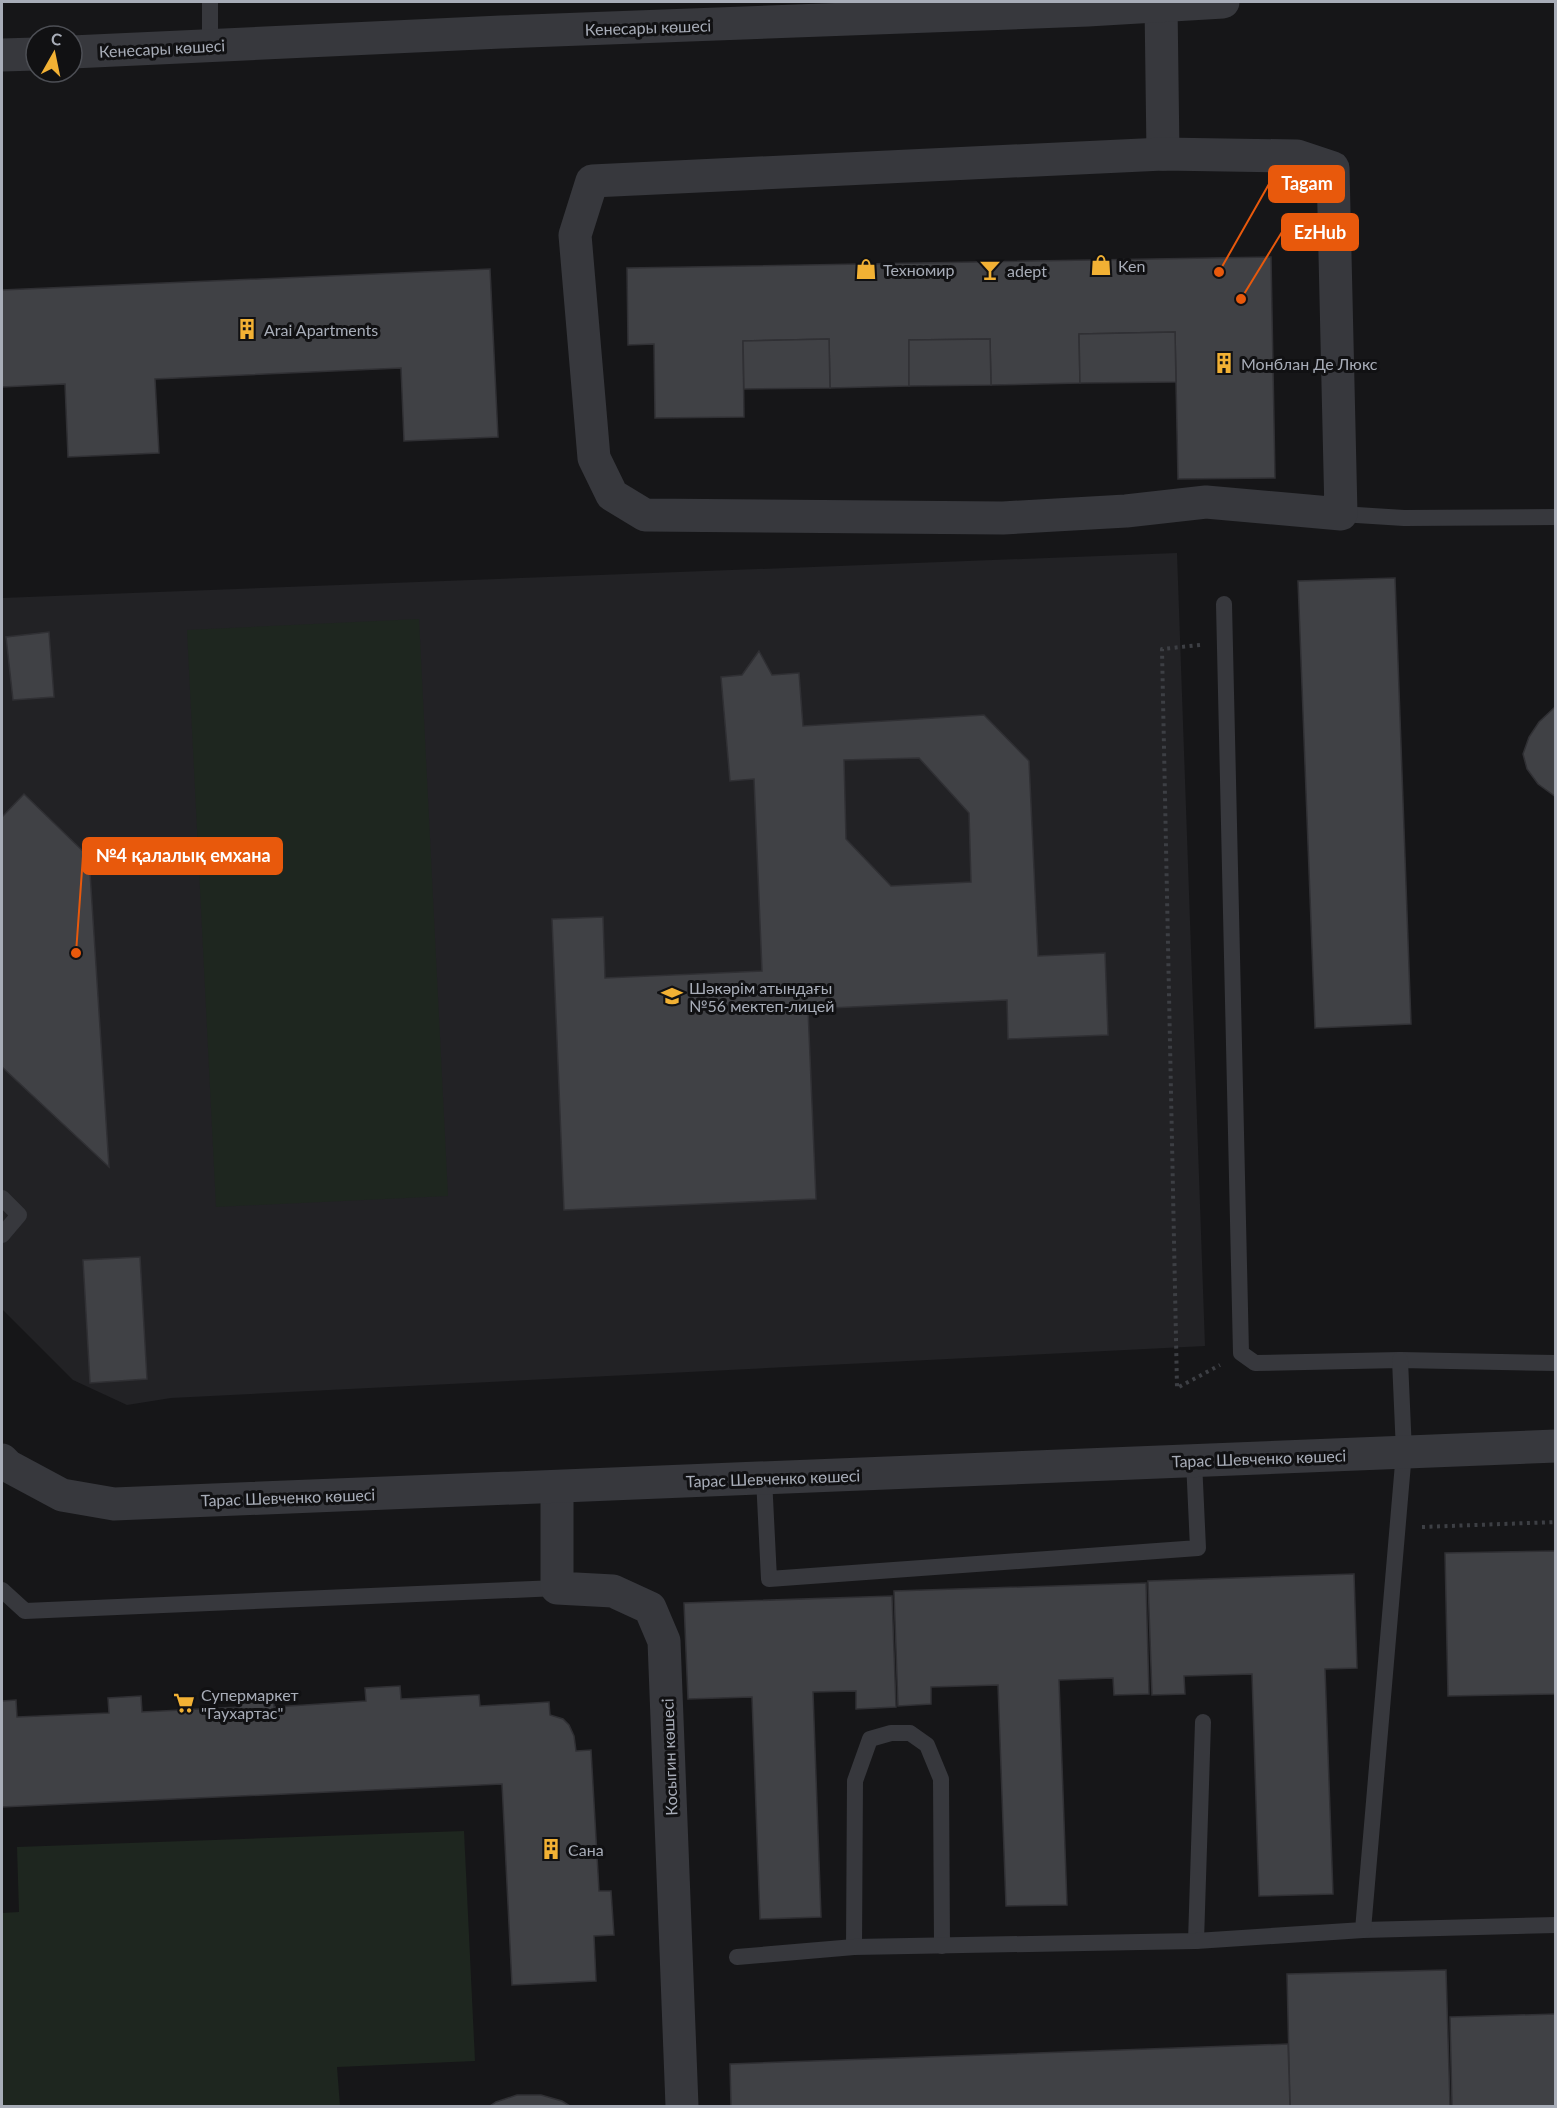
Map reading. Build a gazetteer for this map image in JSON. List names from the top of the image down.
{
  "streets": {
    "street": ["Кенесары көшесі", "Тарас Шевченко көшесі", "Косыгин көшесі"]
  },
  "places": {
    "shop": ["Ken", "Техномир"],
    "bar": ["adept"],
    "other": ["Tagam", "EzHub", "№4 қалалық емхана"],
    "building": ["Arai Apartments", "Монблан Де Люкс", "Сана"],
    "school or university": ["Шәкәрім атындағы №56 мектеп-лицей"],
    "supermarket": ["Супермаркет \"Гаухартас\""]
  },
  "north": "top"
}
